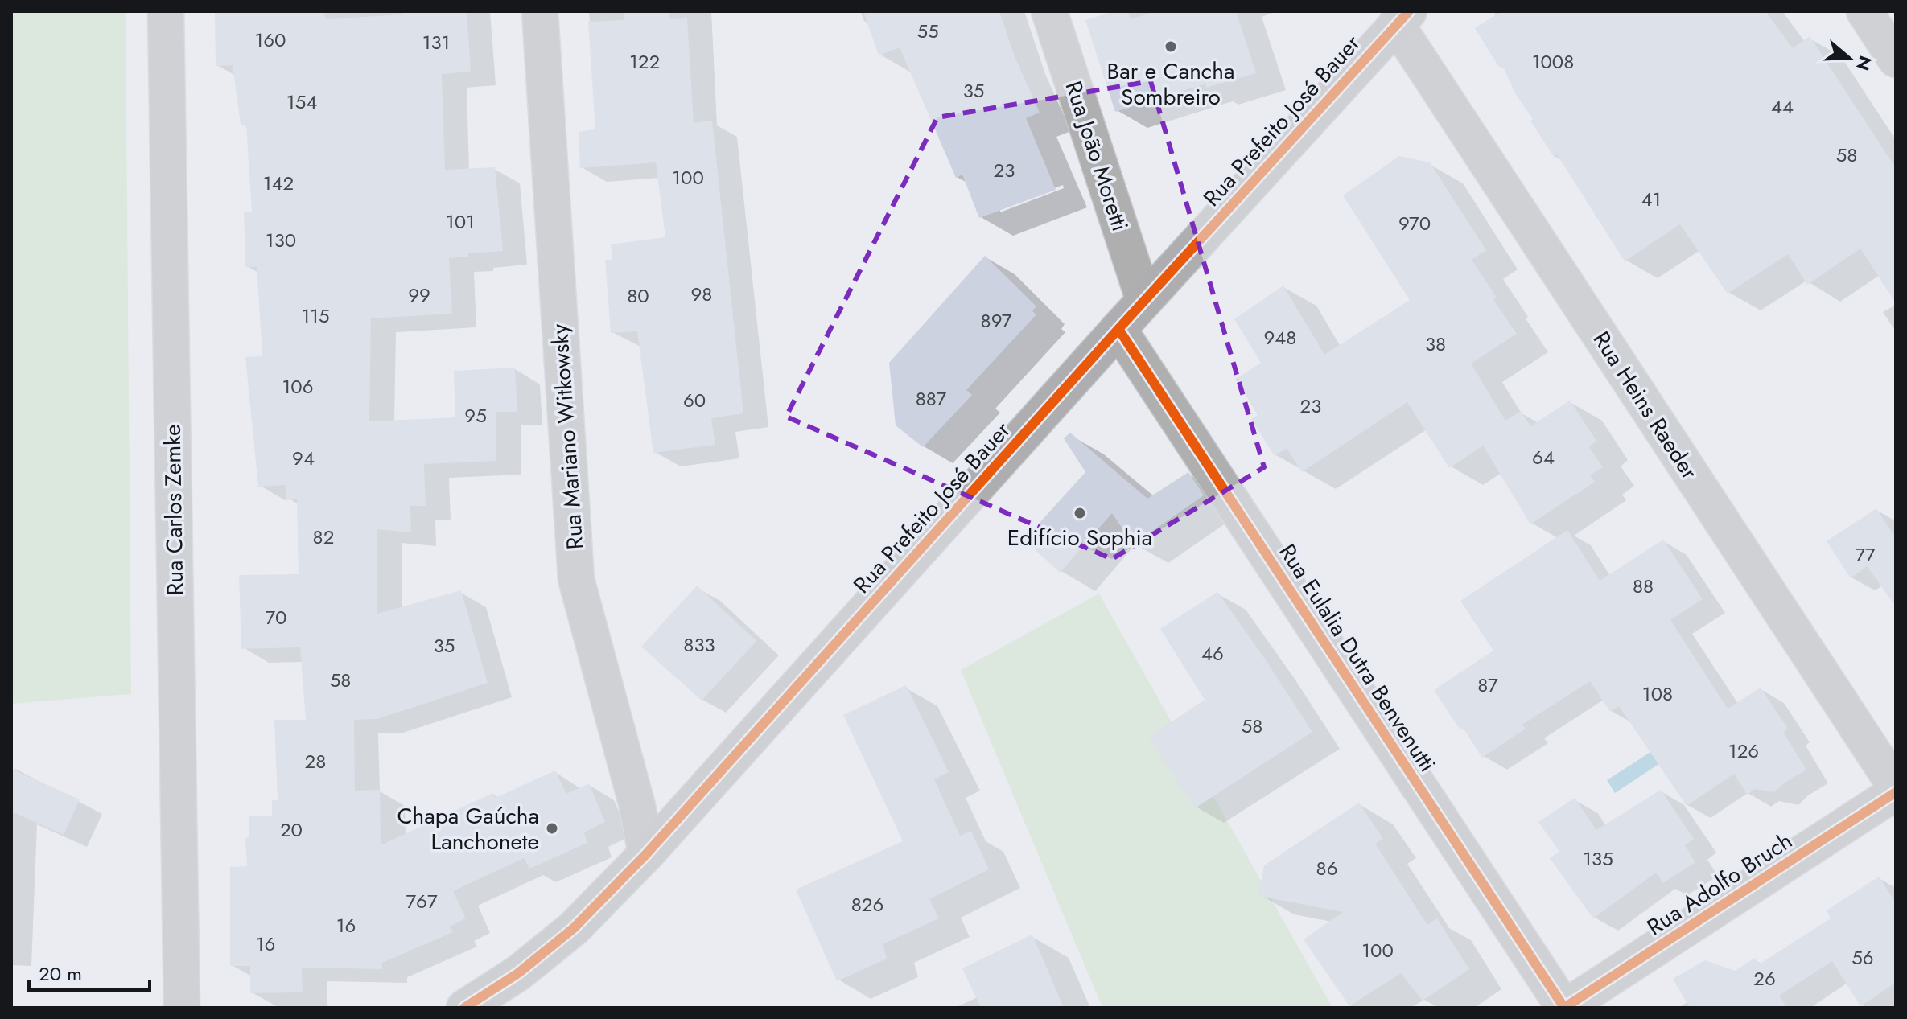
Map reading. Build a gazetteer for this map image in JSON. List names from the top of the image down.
{
  "streets": {
    "street": [
      "Rua Prefeito José Bauer",
      "Rua João Moretti",
      "Rua Heins Raeder",
      "Rua Mariano Witkowsky",
      "Rua Carlos Zemke",
      "Rua Eulalia Dutra Benvenutti",
      "Rua Adolfo Bruch"
    ]
  },
  "crossings": [
    ["Rua Prefeito José Bauer", "Rua João Moretti"],
    ["Rua Prefeito José Bauer", "Rua Heins Raeder"],
    ["Rua Prefeito José Bauer", "Rua Mariano Witkowsky"],
    ["Rua Prefeito José Bauer", "Rua Eulalia Dutra Benvenutti"],
    ["Rua Eulalia Dutra Benvenutti", "Rua Adolfo Bruch"]
  ],
  "places": ["Bar e Cancha Sombreiro", "Edifício Sophia", "Chapa Gaúcha Lanchonete"],
  "house_numbers": [
    "55",
    "160",
    "131",
    "122",
    "1008",
    "35",
    "154",
    "44",
    "58",
    "23",
    "100",
    "142",
    "41",
    "101",
    "970",
    "130",
    "98",
    "99",
    "80",
    "115",
    "897",
    "948",
    "38",
    "106",
    "887",
    "60",
    "23",
    "95",
    "64",
    "94",
    "82",
    "77",
    "88",
    "70",
    "833",
    "35",
    "46",
    "58",
    "87",
    "108",
    "58",
    "126",
    "28",
    "20",
    "135",
    "86",
    "767",
    "826",
    "16",
    "16",
    "100",
    "56",
    "26"
  ],
  "scale_bar": "20 m",
  "north": "right"
}
